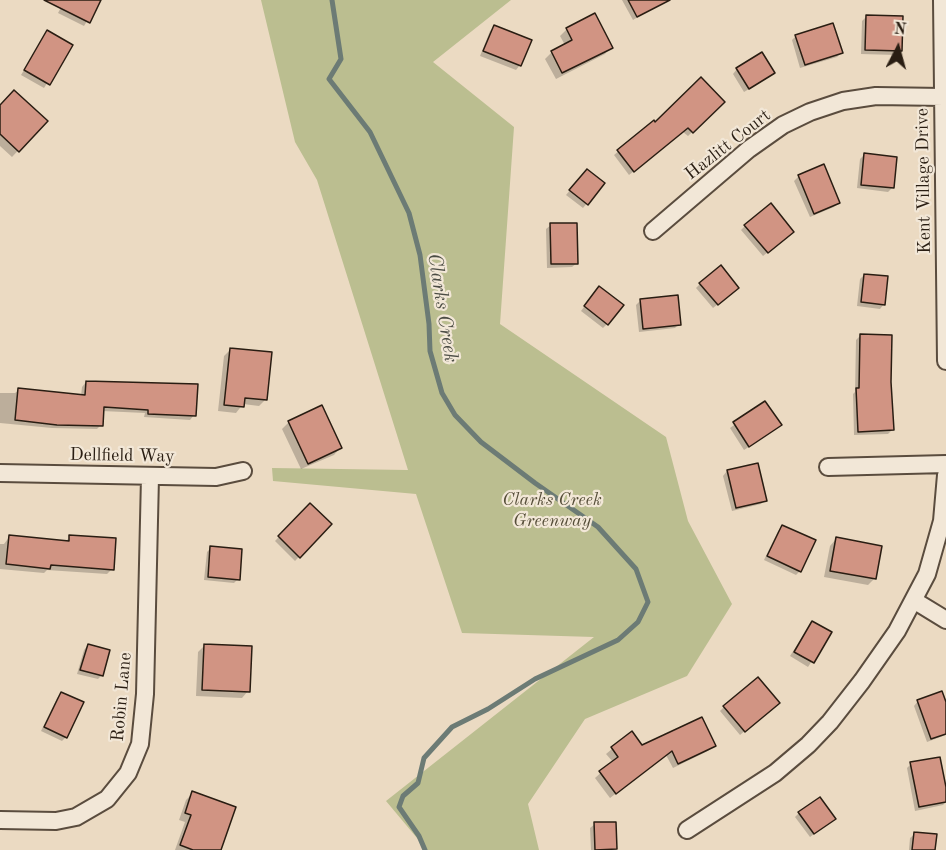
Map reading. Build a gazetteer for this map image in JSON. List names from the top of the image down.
{
  "streets": {
    "street": [
      "Hazlitt Court",
      "Kent Village Drive",
      "Dellfield Way",
      "Robin Lane"
    ]
  },
  "crossings": [
    ["Hazlitt Court", "Kent Village Drive"],
    ["Dellfield Way", "Robin Lane"]
  ],
  "water": ["Clarks Creek"],
  "parks": ["Clarks Creek Greenway"],
  "north": "top"
}
